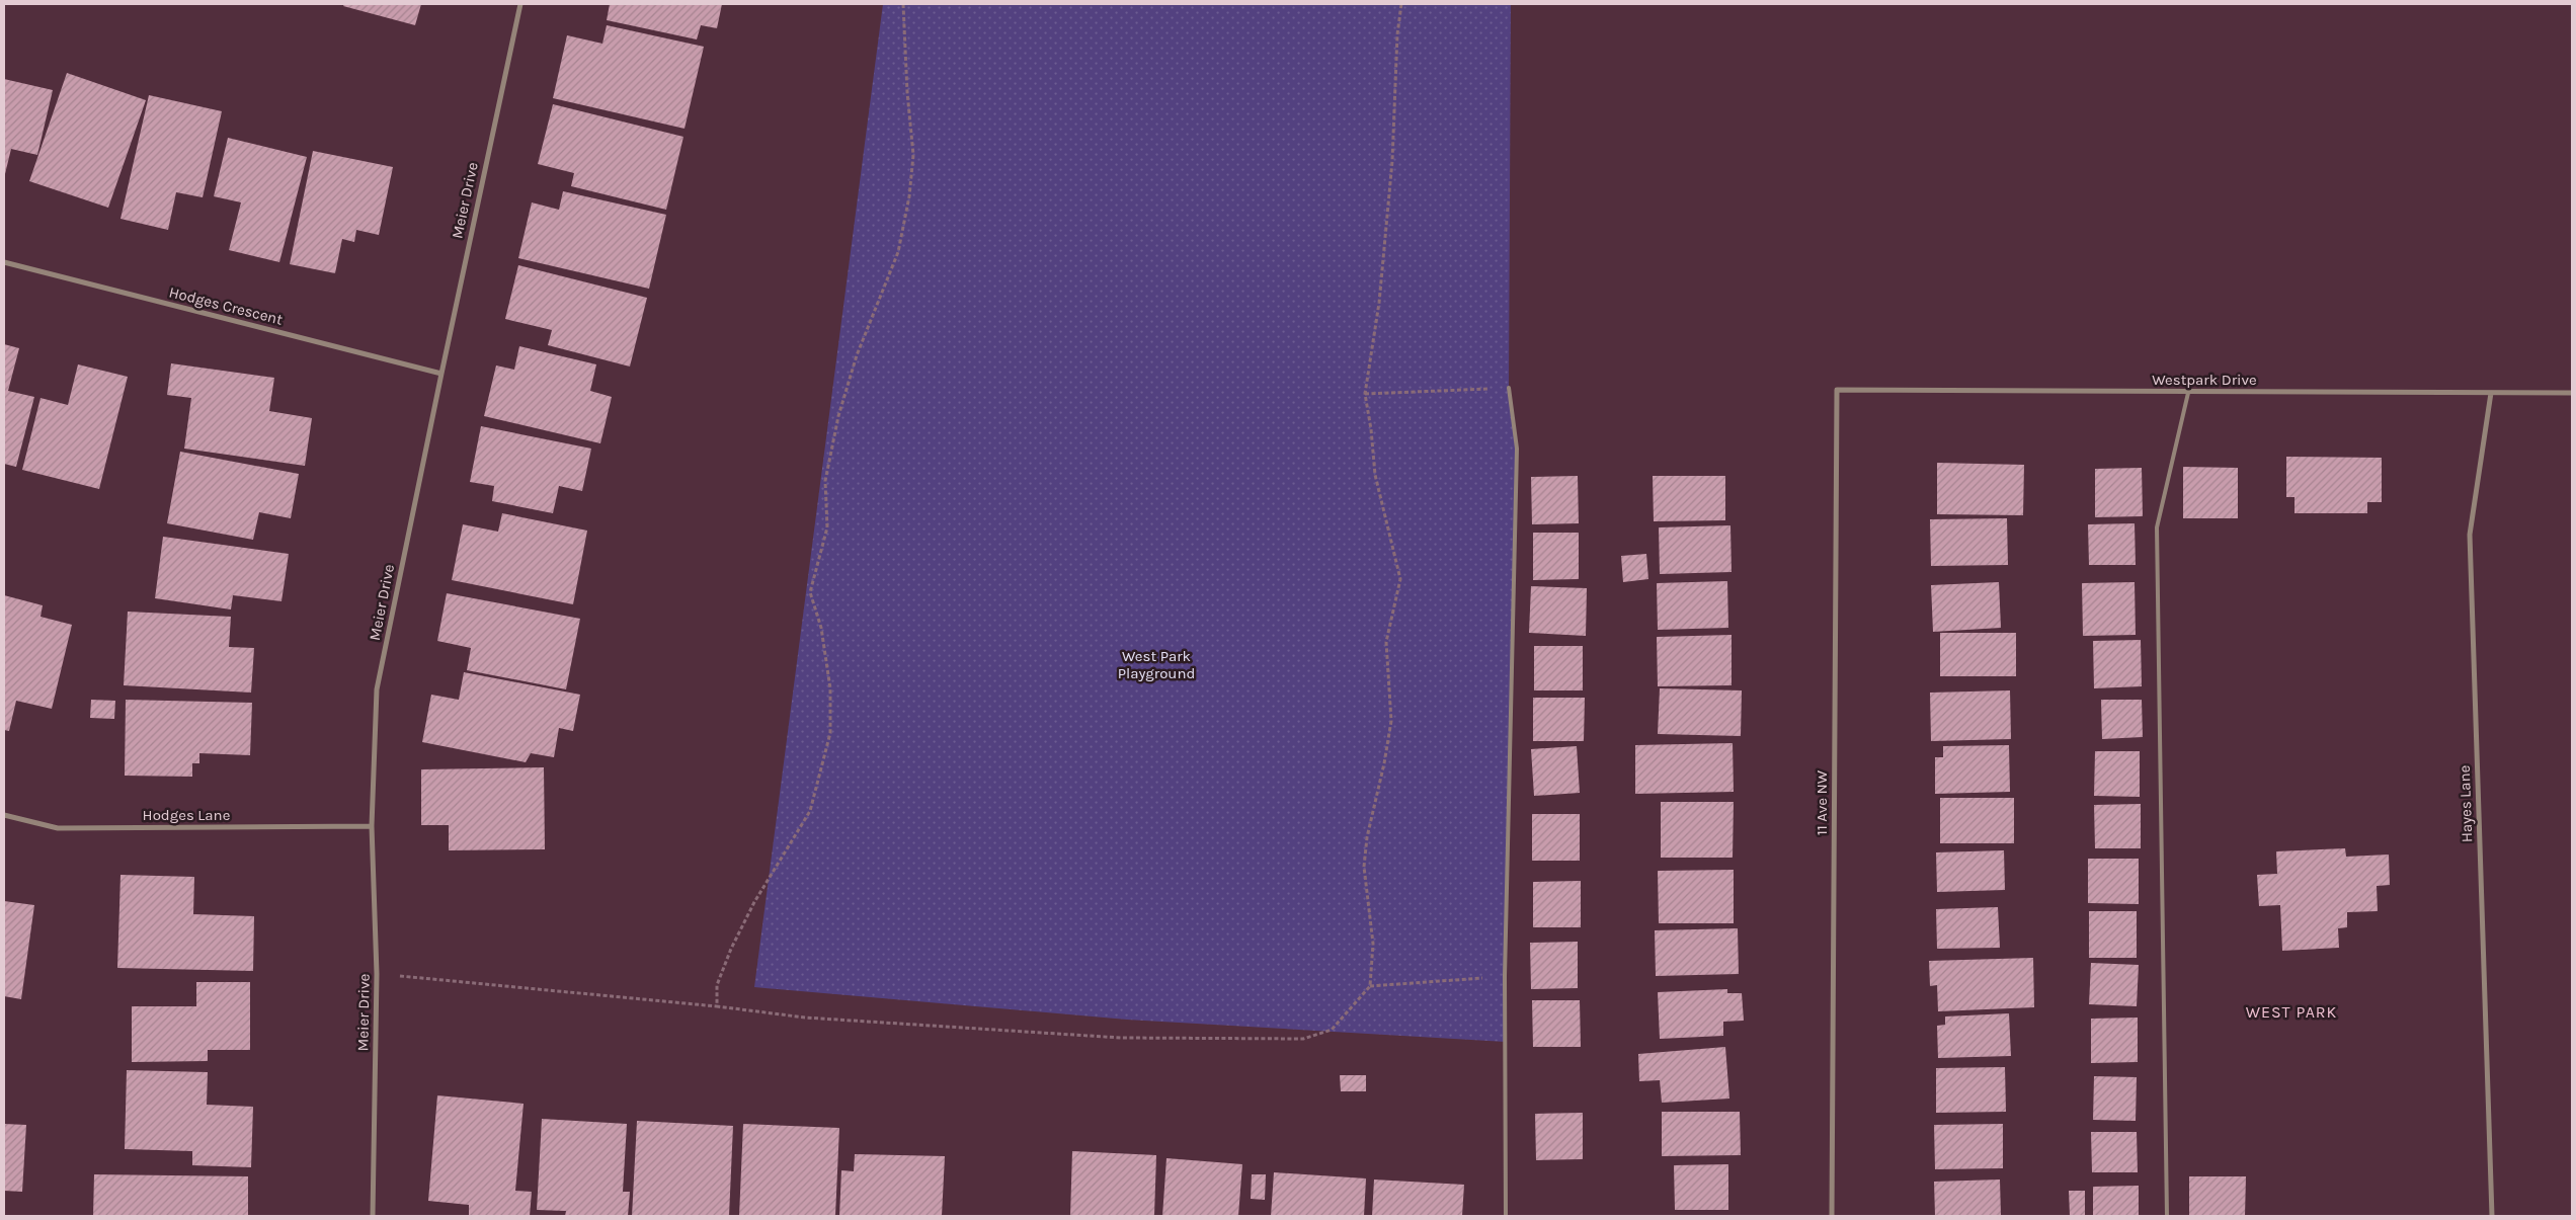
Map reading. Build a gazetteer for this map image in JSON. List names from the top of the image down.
{
  "streets": {
    "street": [
      "Meier Drive",
      "Hodges Crescent",
      "Westpark Drive",
      "11 Ave NW",
      "Hayes Lane",
      "Hodges Lane"
    ]
  },
  "crossings": [
    ["Meier Drive", "Hodges Crescent"],
    ["Meier Drive", "Hodges Lane"],
    ["Westpark Drive", "11 Ave NW"],
    ["Westpark Drive", "Hayes Lane"]
  ],
  "districts": ["WEST PARK"],
  "parks": ["West Park Playground"]
}
